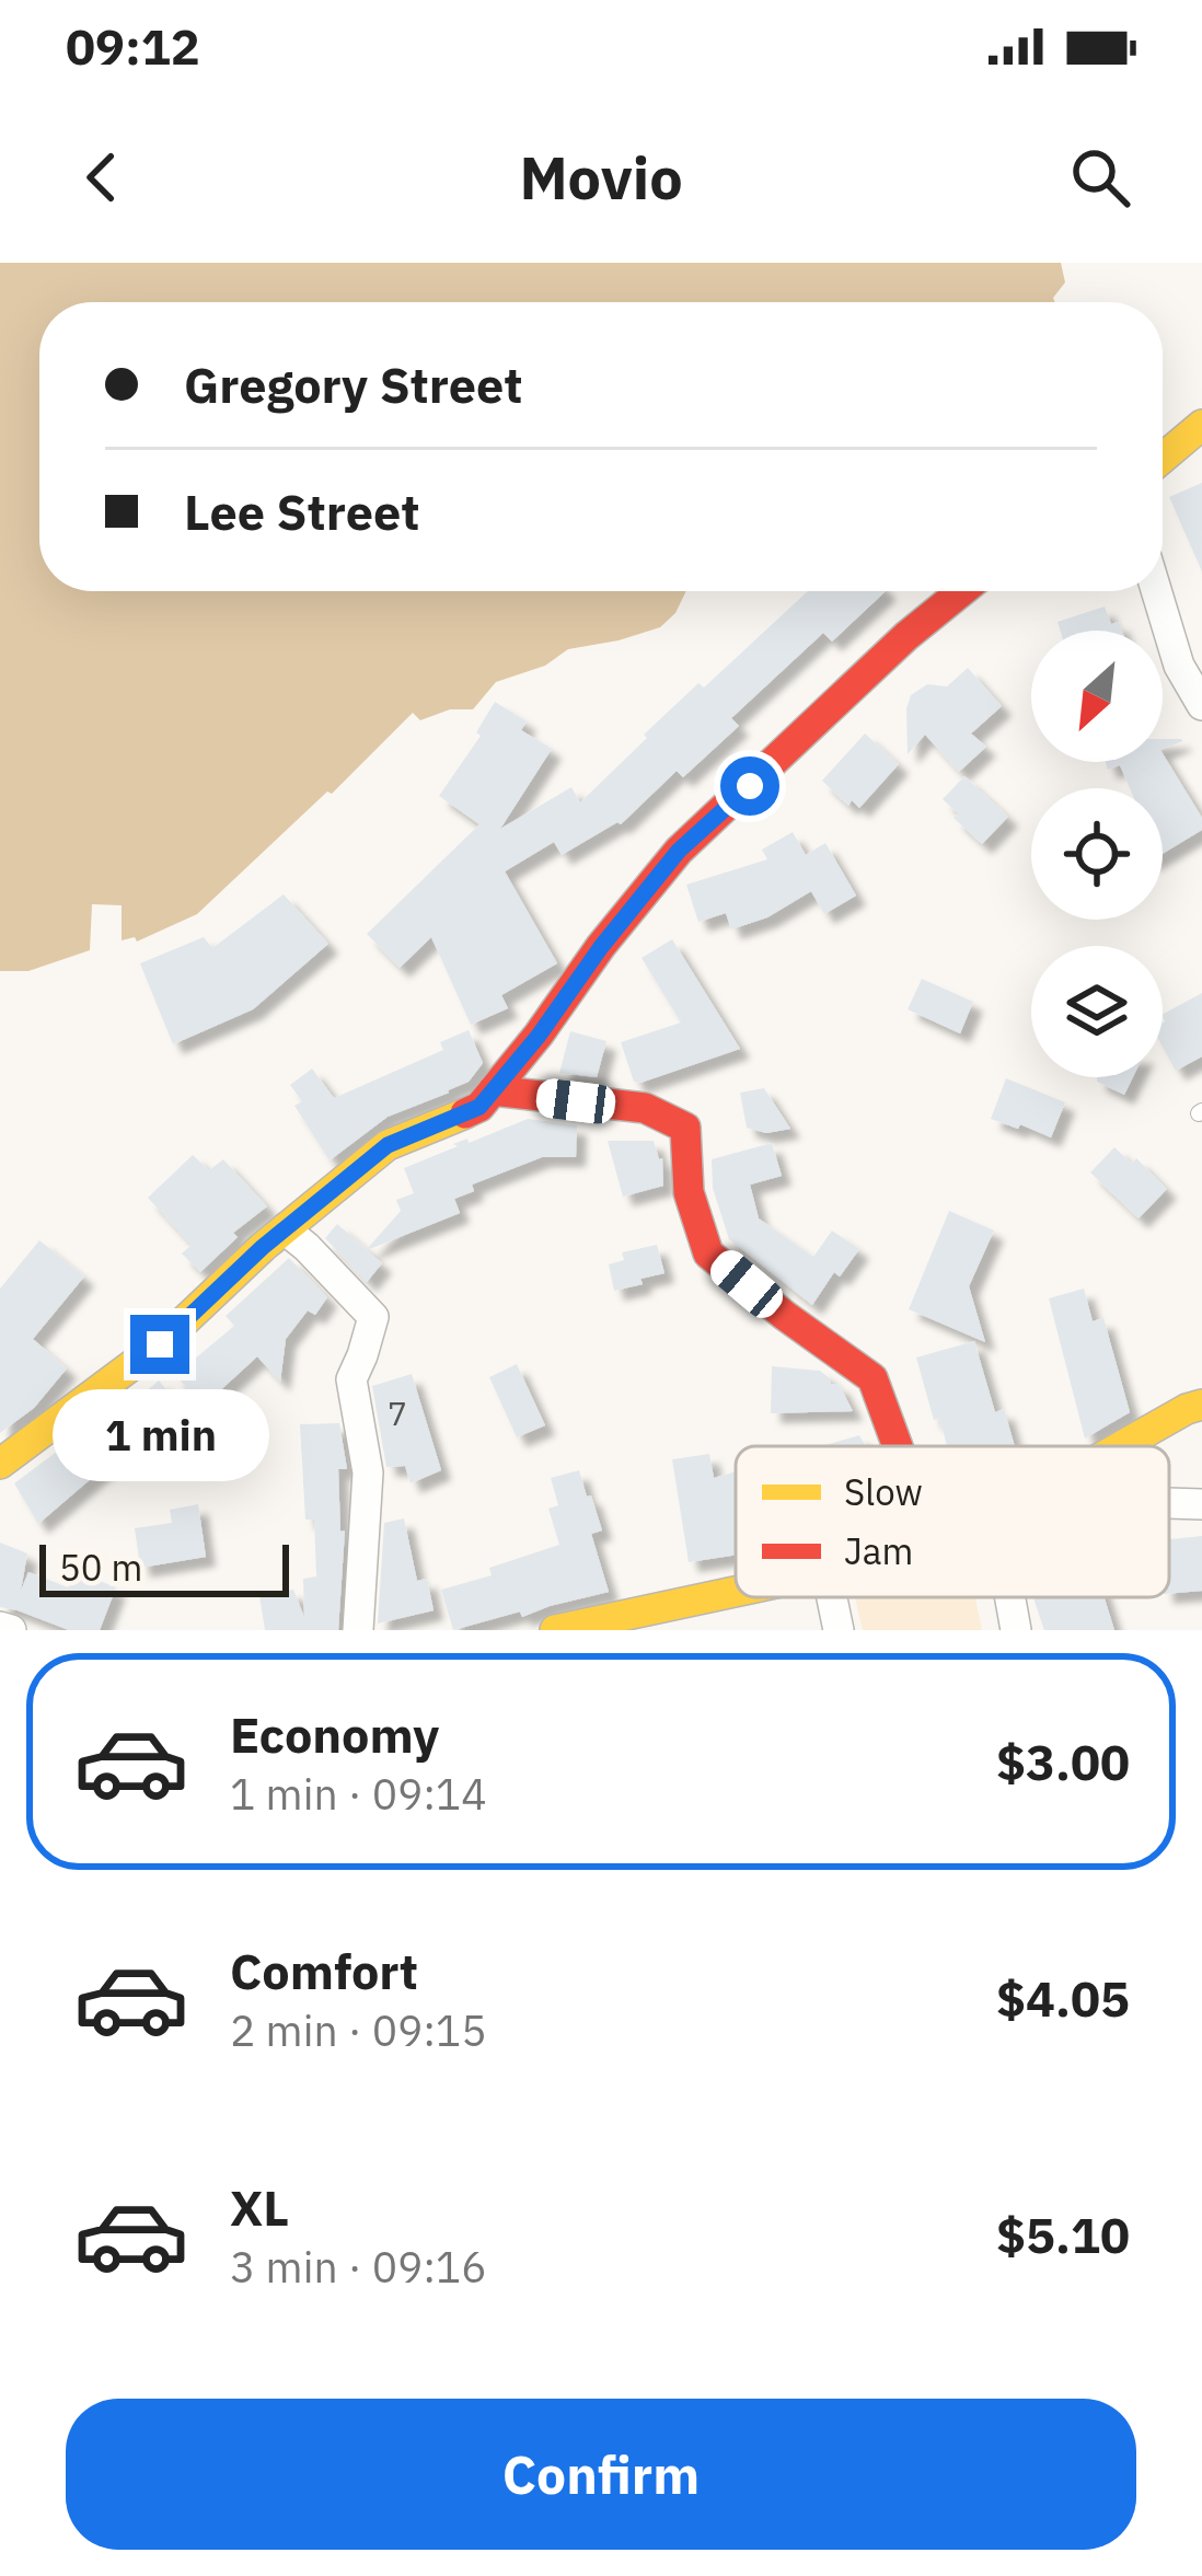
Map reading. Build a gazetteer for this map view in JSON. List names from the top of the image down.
{
  "house_numbers": ["7"],
  "legend": ["Slow", "Jam"],
  "scale_bar": "50 m",
  "north": "bottom left",
  "page": {
    "status": "09:12",
    "header": "Movio",
    "banner": ["Gregory Street", "Lee Street"],
    "bubble": "1 min",
    "scale": "50 m",
    "list": [
      {
        "name": "Economy",
        "note": "1 min · 09:14",
        "value": "$3.00"
      },
      {
        "name": "Comfort",
        "note": "2 min · 09:15",
        "value": "$4.05"
      },
      {
        "name": "XL",
        "note": "3 min · 09:16",
        "value": "$5.10"
      }
    ],
    "buttons": "Confirm"
  }
}
